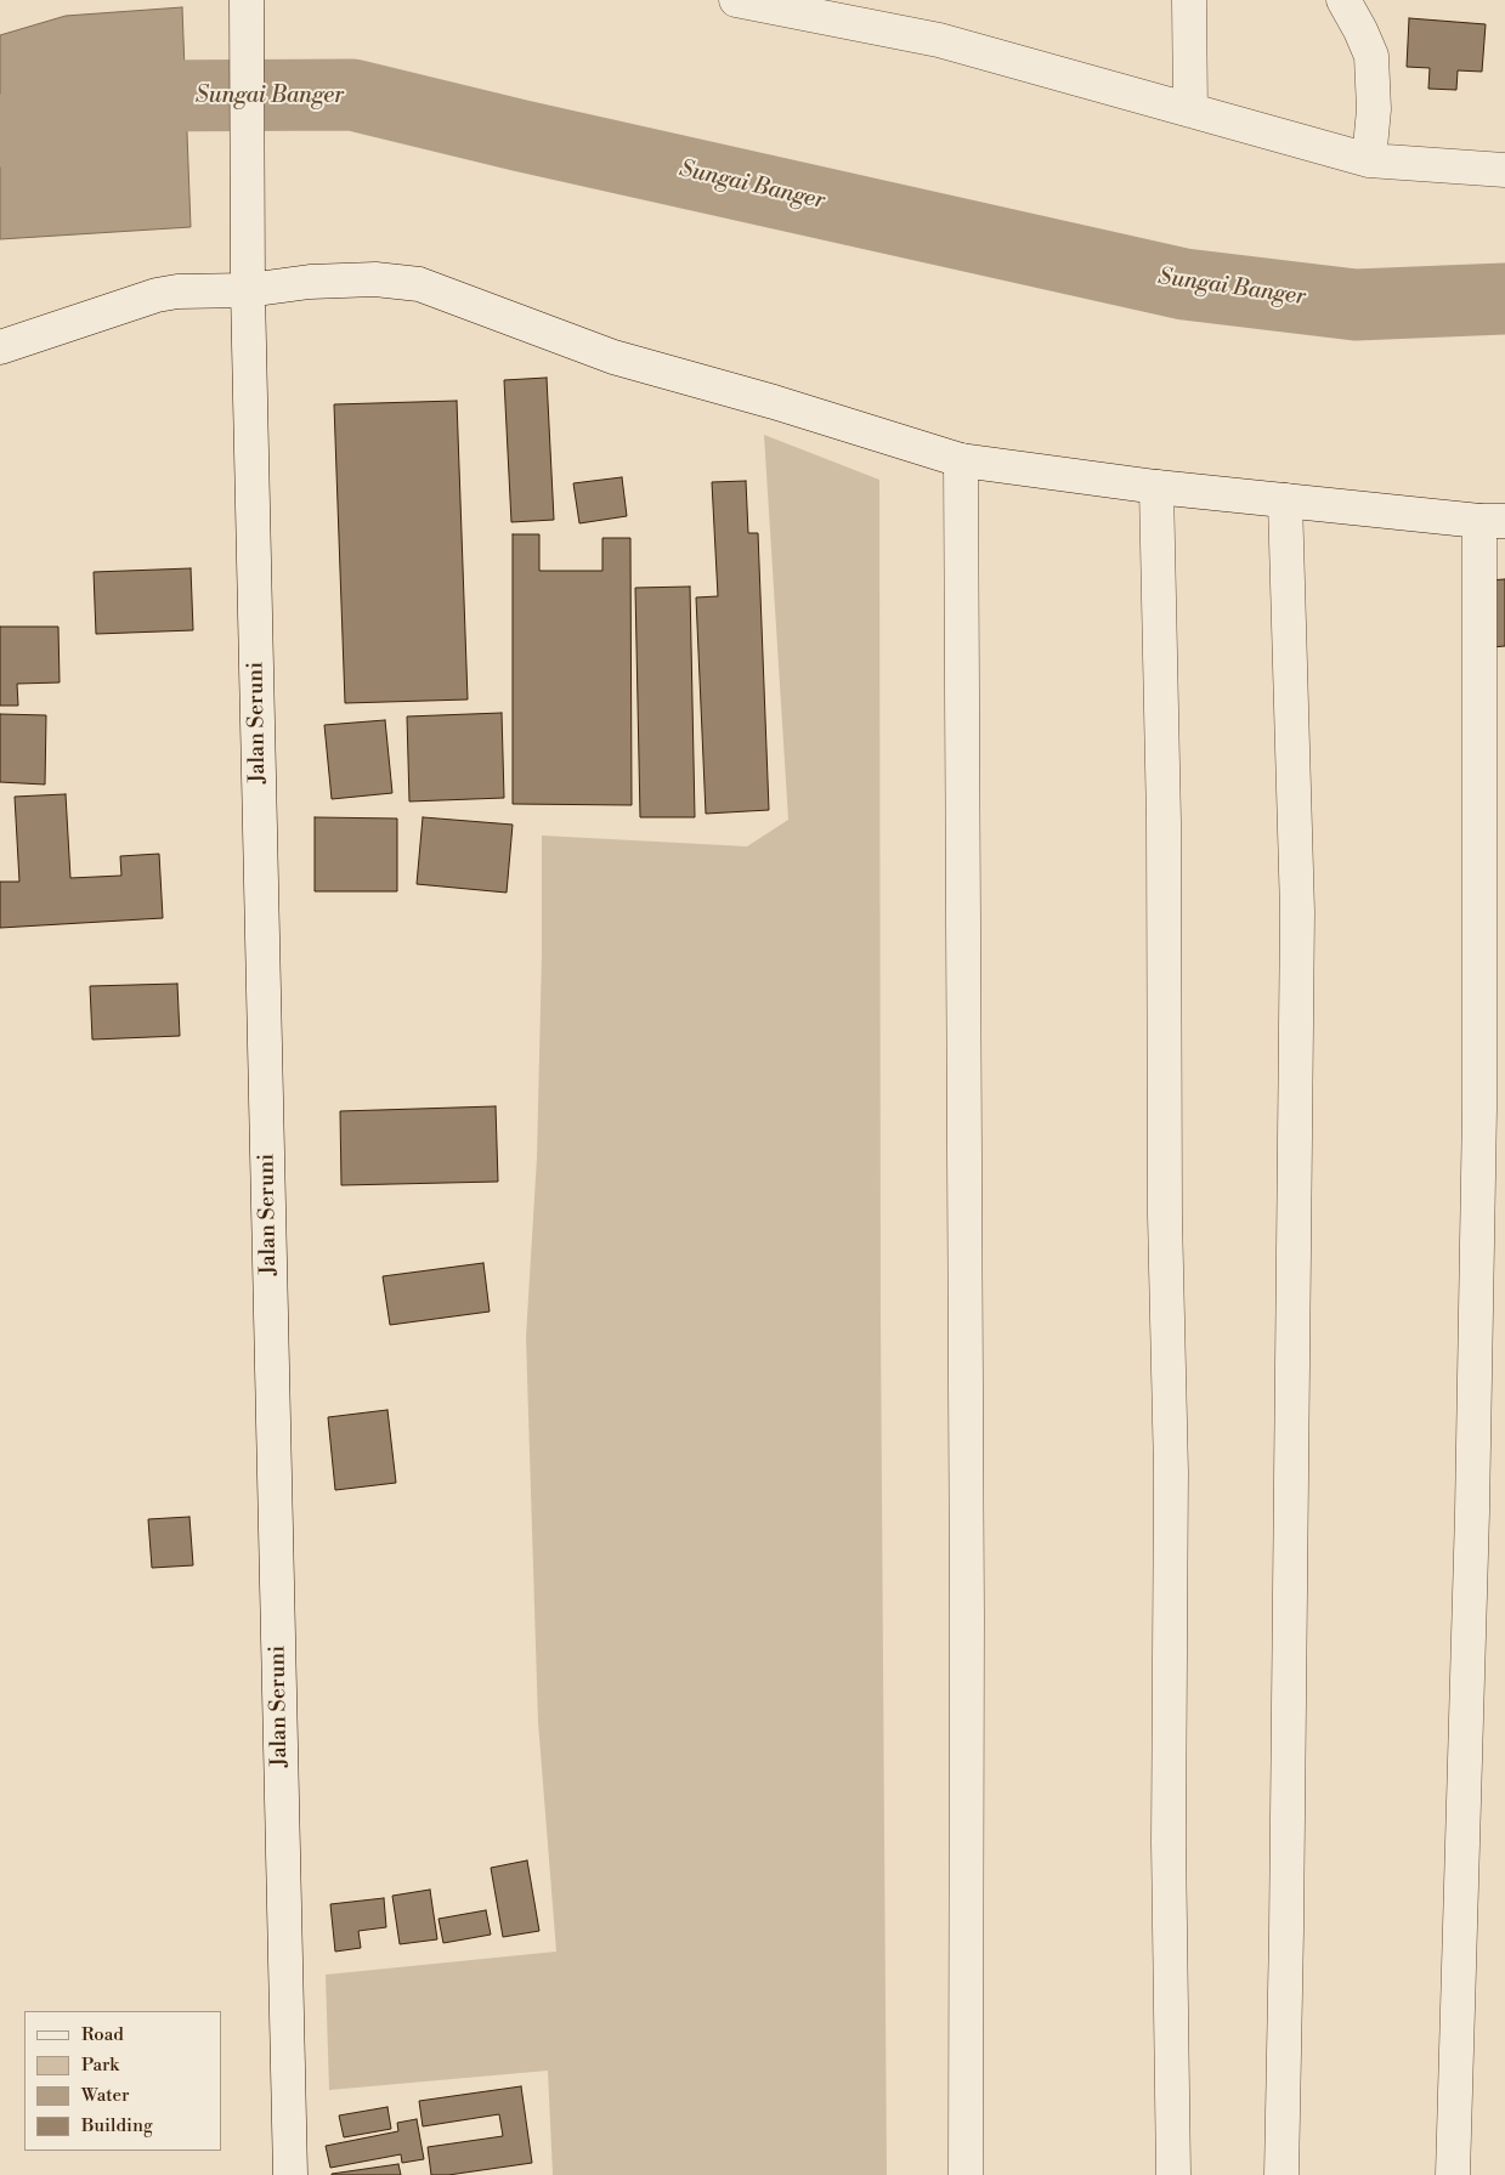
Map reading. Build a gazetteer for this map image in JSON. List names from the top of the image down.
{
  "streets": {
    "street": ["Jalan Seruni"]
  },
  "water": ["Sungai Banger"],
  "legend": [
    "Road",
    "Park",
    "Water",
    "Building"
  ]
}
